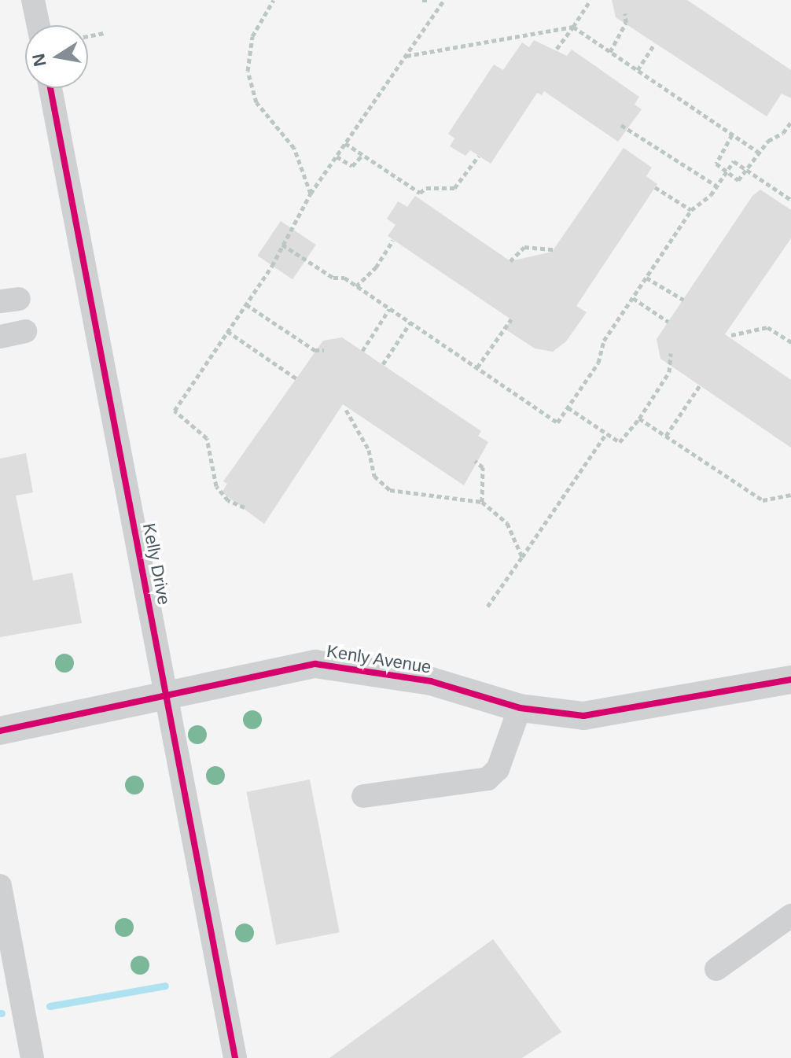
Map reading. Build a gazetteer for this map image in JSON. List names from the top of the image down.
{
  "streets": {
    "street": ["Kelly Drive", "Kenly Avenue"]
  },
  "crossings": [
    ["Kelly Drive", "Kenly Avenue"]
  ],
  "north": "left"
}
